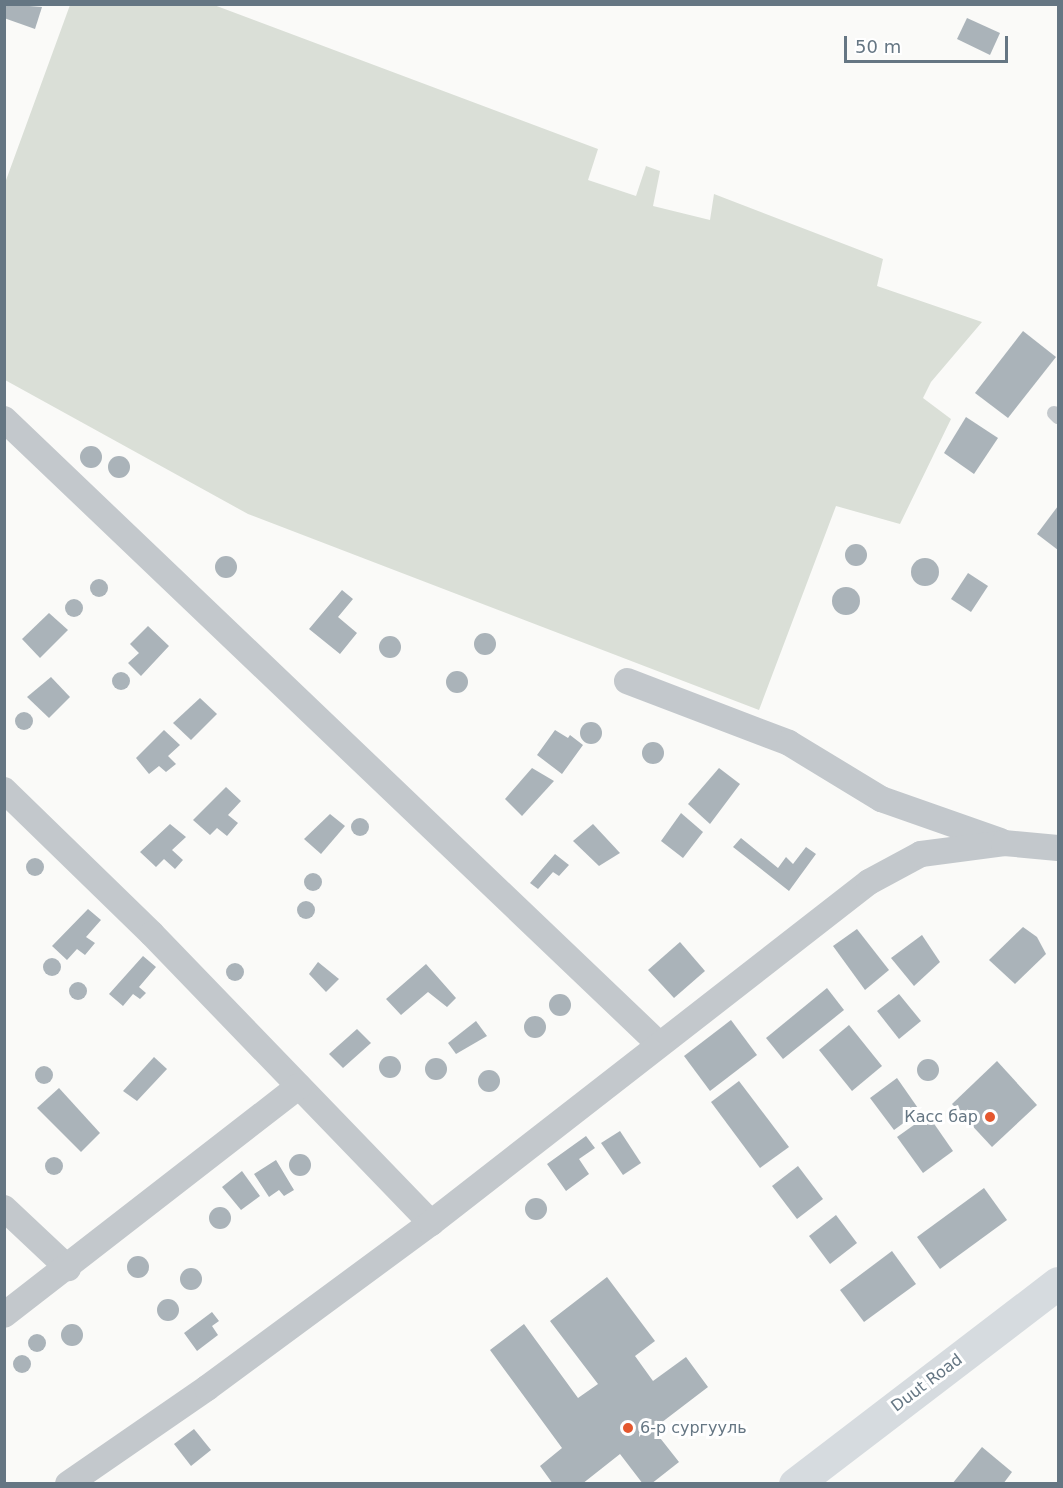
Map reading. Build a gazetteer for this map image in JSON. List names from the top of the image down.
{
  "streets": {
    "main road": ["Duut Road"]
  },
  "places": ["Касс бар", "6-р сургууль"],
  "scale_bar": "50 m"
}
